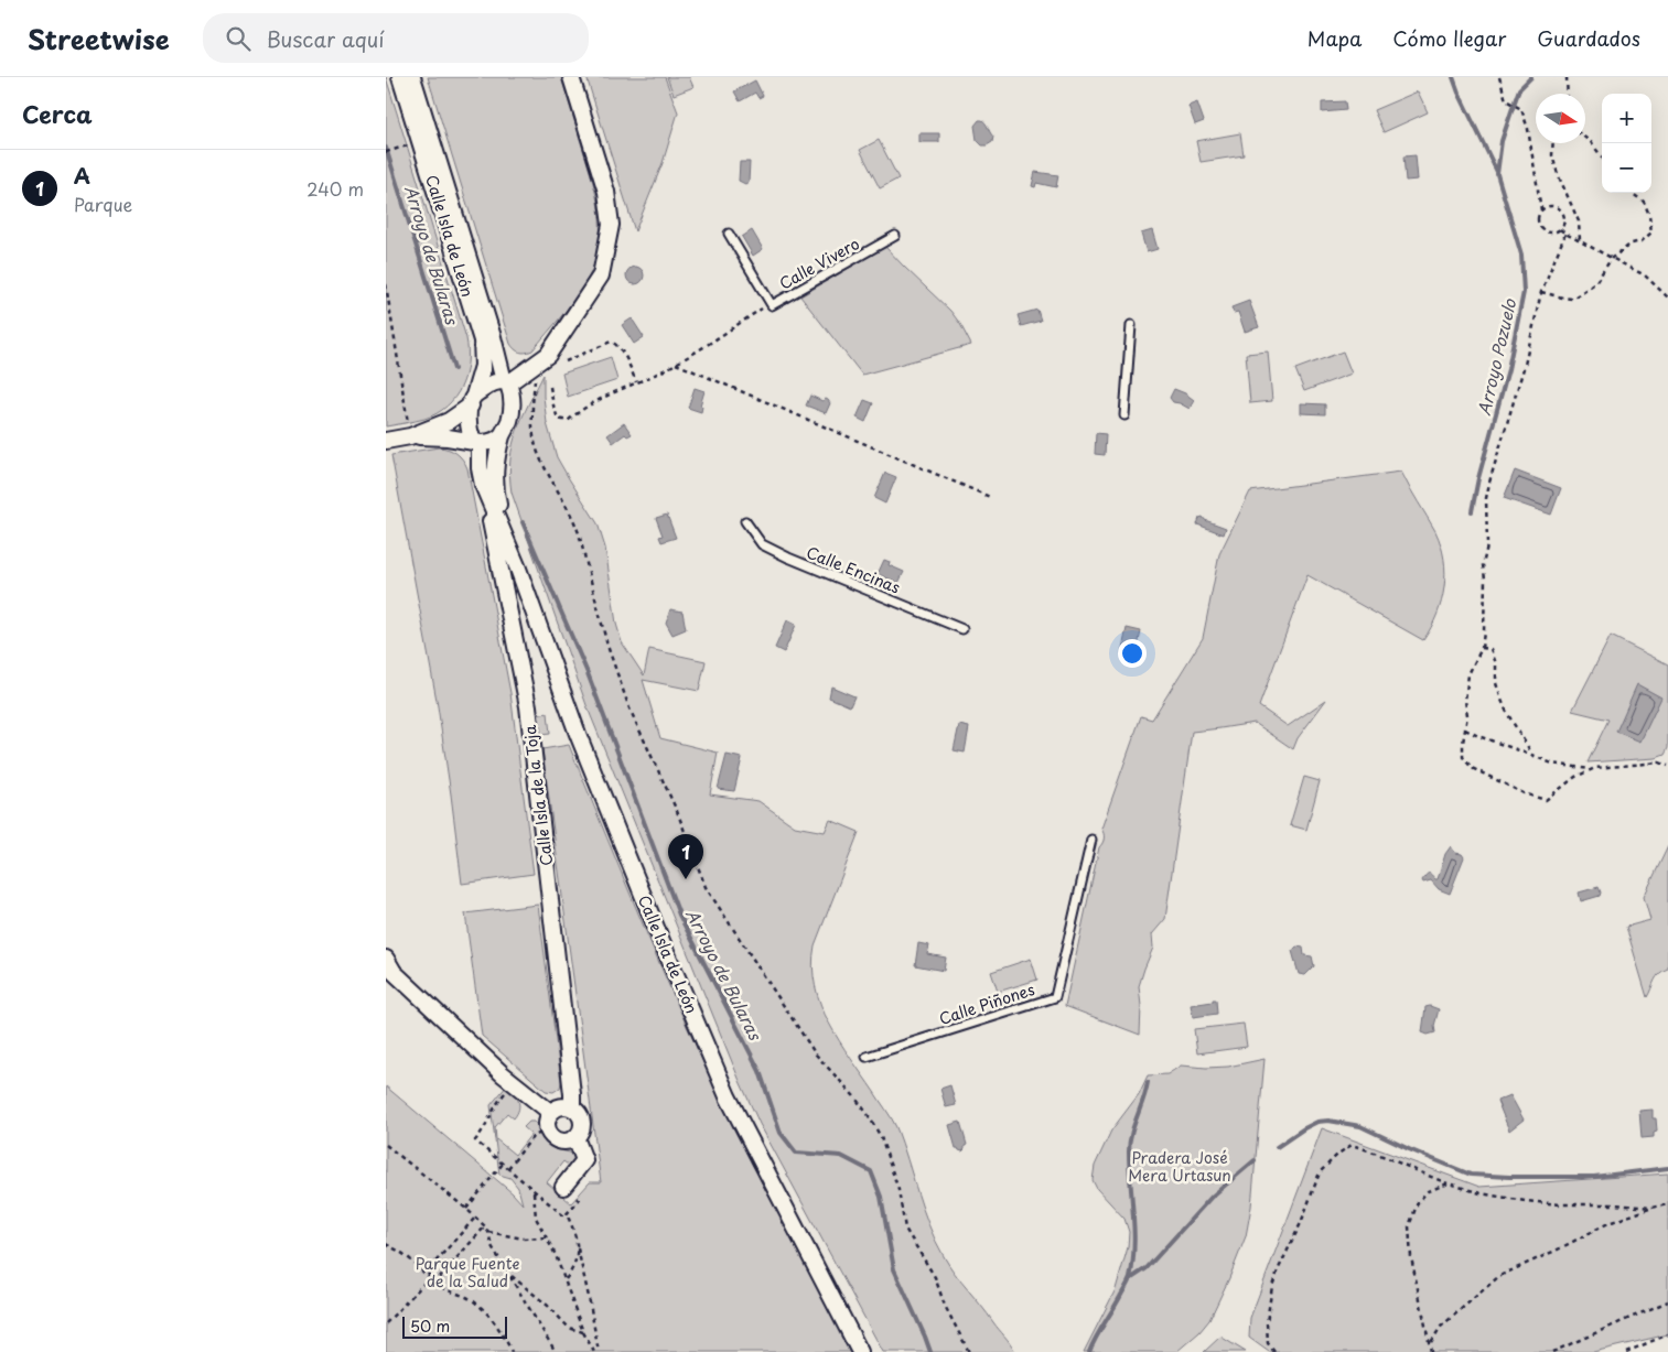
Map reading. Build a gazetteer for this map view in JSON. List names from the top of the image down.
{
  "streets": {
    "street": ["Calle Isla de León", "Calle Isla de la Toja"],
    "lane": ["Calle Vivero", "Calle Encinas", "Calle Piñones"]
  },
  "crossings": [
    ["Calle Isla de León", "Calle Isla de la Toja"]
  ],
  "water": ["Arroyo de Bularas", "Arroyo Pozuelo"],
  "parks": ["Pradera José Mera Urtasun", "Parque Fuente de la Salud"],
  "scale_bar": "50 m",
  "north": "right",
  "page": {
    "header": "Streetwise",
    "search": "Buscar aquí",
    "nav": ["Mapa", "Cómo llegar", "Guardados"],
    "heading": "Cerca",
    "map_buttons": ["+", "−"],
    "list": [
      {
        "mark": "1",
        "name": "A",
        "note": "Parque",
        "value": "240 m"
      }
    ],
    "pins": "1",
    "scale": "50 m"
  }
}
